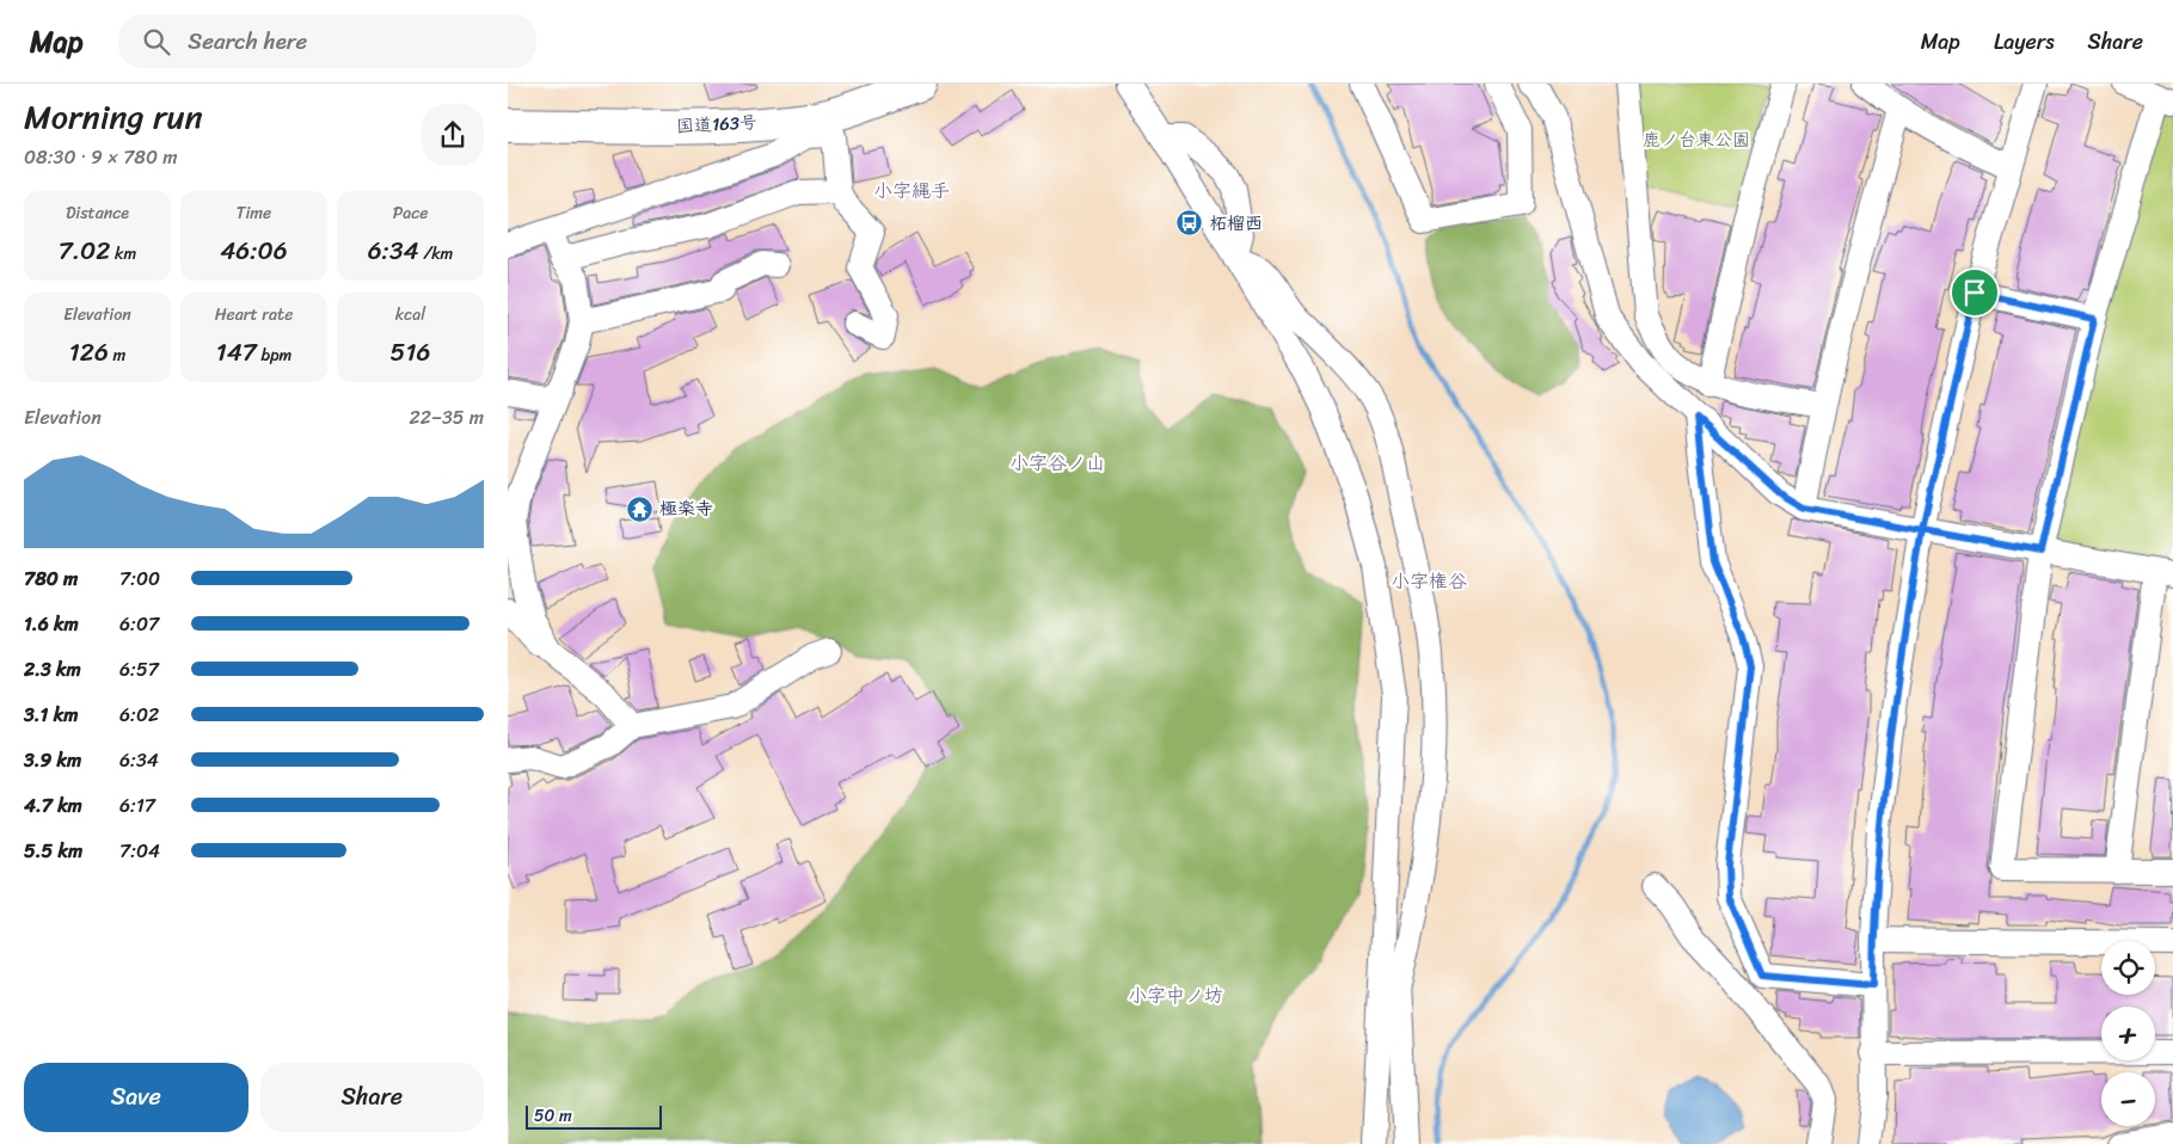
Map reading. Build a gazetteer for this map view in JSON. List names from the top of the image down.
{
  "streets": {
    "highway": ["国道163号"]
  },
  "districts": [
    "小字縄手",
    "小字谷ノ山",
    "小字権谷",
    "小字中ノ坊"
  ],
  "parks": ["鹿ノ台東公園"],
  "places": {
    "bus stop": ["柘榴西"],
    "temple": ["極楽寺"]
  },
  "scale_bar": "50 m",
  "page": {
    "header": "Map",
    "search": "Search here",
    "nav": ["Map", "Layers", "Share"],
    "heading": ["Morning run", "08:30 · 9 × 780 m"],
    "stats": [
      ["Distance", "7.02 km"],
      ["Time", "46:06"],
      ["Pace", "6:34 /km"],
      ["Elevation", "126 m"],
      ["Heart rate", "147 bpm"],
      ["kcal", "516"]
    ],
    "chart": ["Elevation", "22–35 m"],
    "list": [
      {
        "name": "780 m",
        "note": "7:00"
      },
      {
        "name": "1.6 km",
        "note": "6:07"
      },
      {
        "name": "2.3 km",
        "note": "6:57"
      },
      {
        "name": "3.1 km",
        "note": "6:02"
      },
      {
        "name": "3.9 km",
        "note": "6:34"
      },
      {
        "name": "4.7 km",
        "note": "6:17"
      },
      {
        "name": "5.5 km",
        "note": "7:04"
      }
    ],
    "map_buttons": ["+", "−"],
    "buttons": ["Save", "Share"],
    "scale": "50 m"
  }
}
